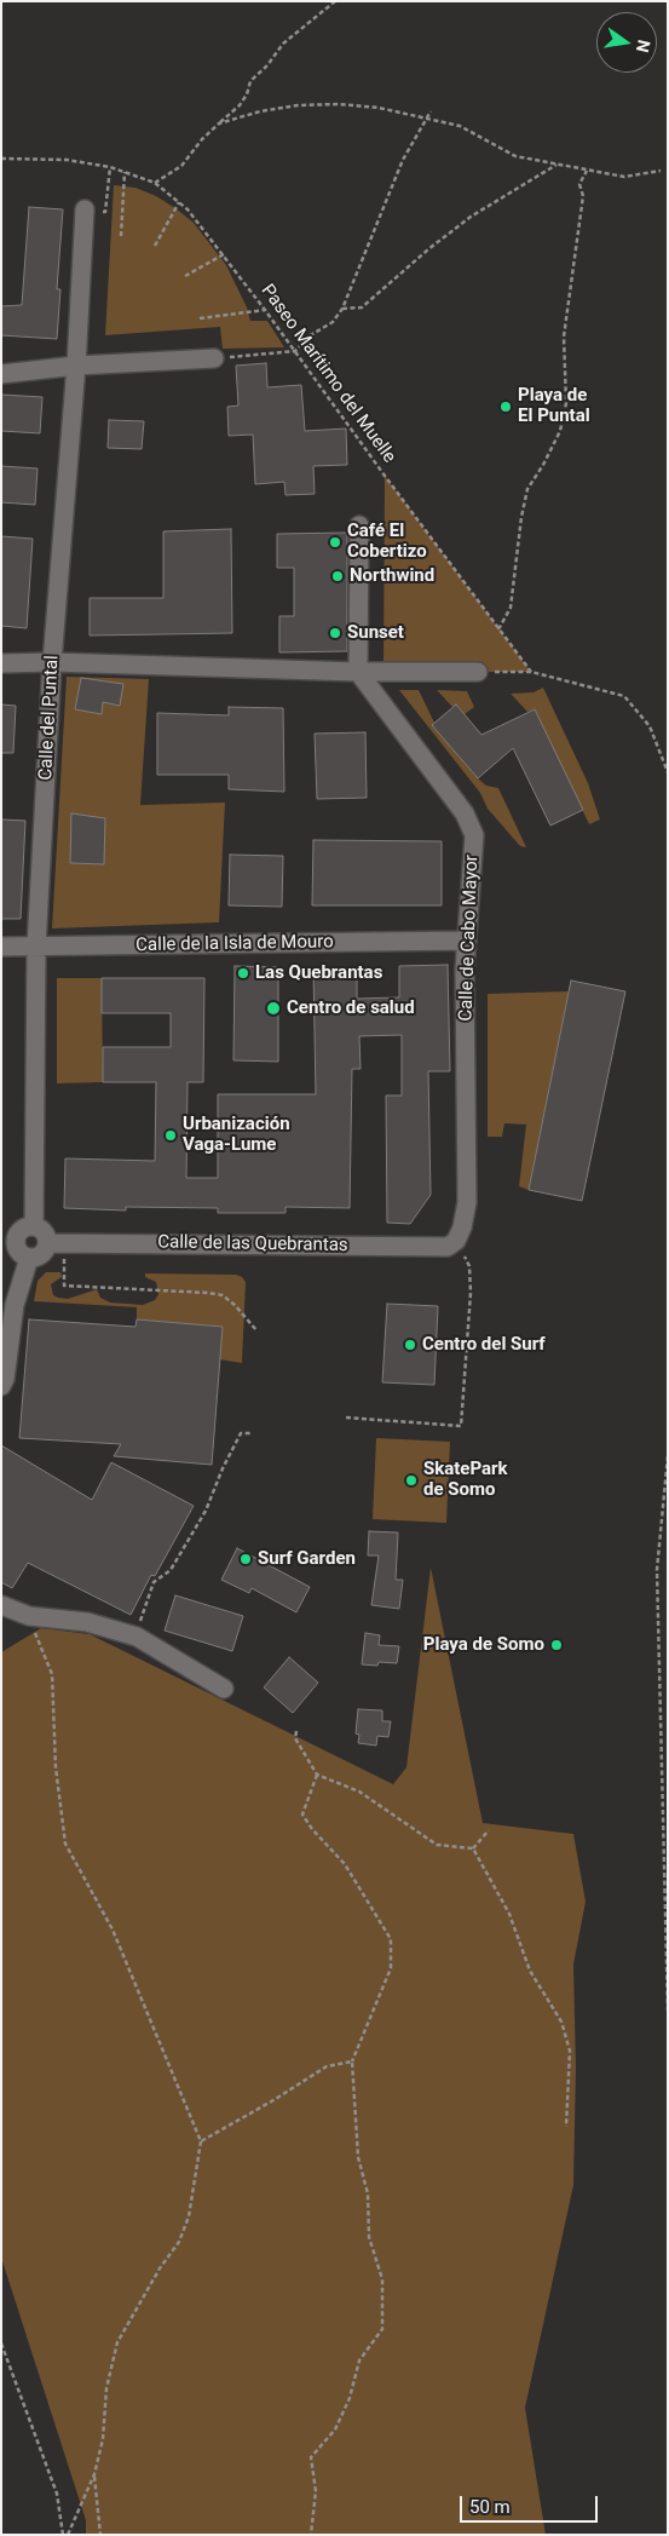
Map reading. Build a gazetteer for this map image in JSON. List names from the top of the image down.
{
  "streets": {
    "street": [
      "Calle del Puntal",
      "Calle de Cabo Mayor",
      "Calle de la Isla de Mouro",
      "Calle de las Quebrantas"
    ],
    "path": ["Paseo Marítimo del Muelle"]
  },
  "crossings": [
    ["Calle del Puntal", "Calle de la Isla de Mouro"],
    ["Calle de Cabo Mayor", "Calle de la Isla de Mouro"],
    ["Calle de Cabo Mayor", "Calle de las Quebrantas"]
  ],
  "places": [
    "Playa de El Puntal",
    "Café El Cobertizo",
    "Northwind",
    "Sunset",
    "Las Quebrantas",
    "Centro de salud",
    "Urbanización Vaga-Lume",
    "Centro del Surf",
    "SkatePark de Somo",
    "Surf Garden",
    "Playa de Somo"
  ],
  "scale_bar": "50 m",
  "north": "right"
}
